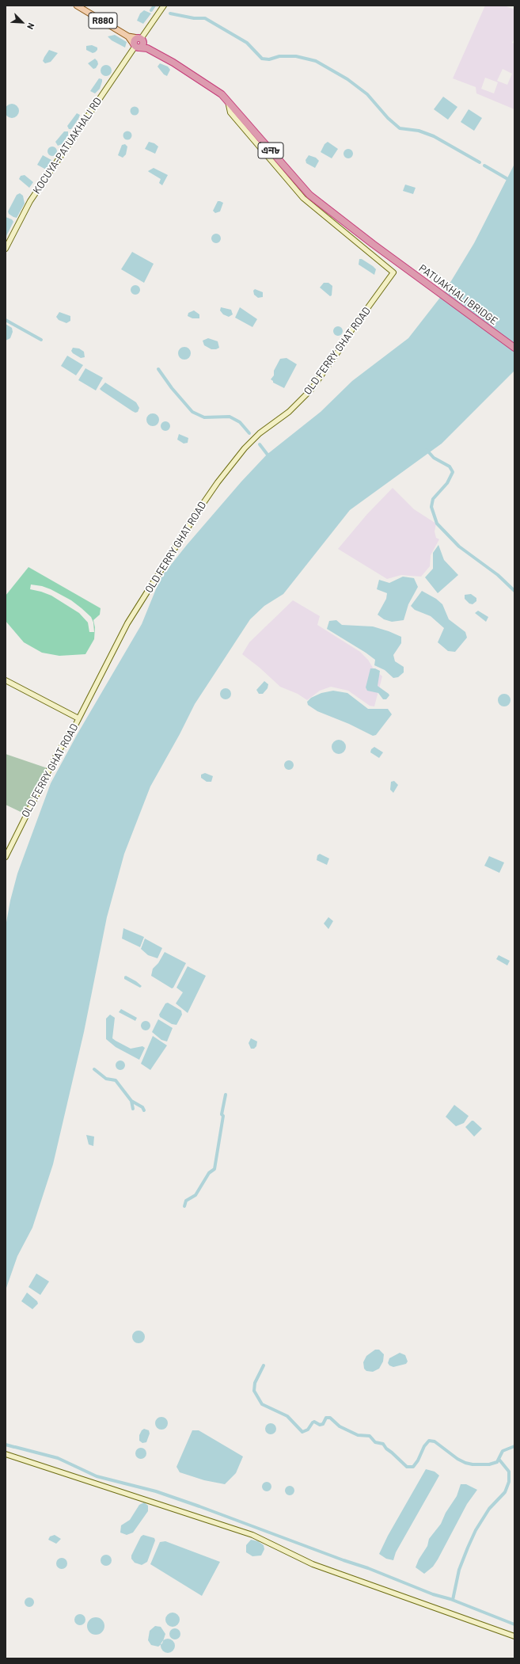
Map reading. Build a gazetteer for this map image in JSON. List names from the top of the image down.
{
  "streets": {
    "highway": ["এন৮", "PATUAKHALI BRIDGE"],
    "main road": ["R880"],
    "street": ["KOCUYA-PATUAKHALI RD", "OLD FERRY GHAT ROAD"]
  },
  "crossings": [
    ["R880", "KOCUYA-PATUAKHALI RD"],
    ["R880", "এন৮"],
    ["KOCUYA-PATUAKHALI RD", "এন৮"],
    ["এন৮", "PATUAKHALI BRIDGE"],
    ["এন৮", "OLD FERRY GHAT ROAD"],
    ["PATUAKHALI BRIDGE", "OLD FERRY GHAT ROAD"]
  ],
  "north": "bottom right"
}
